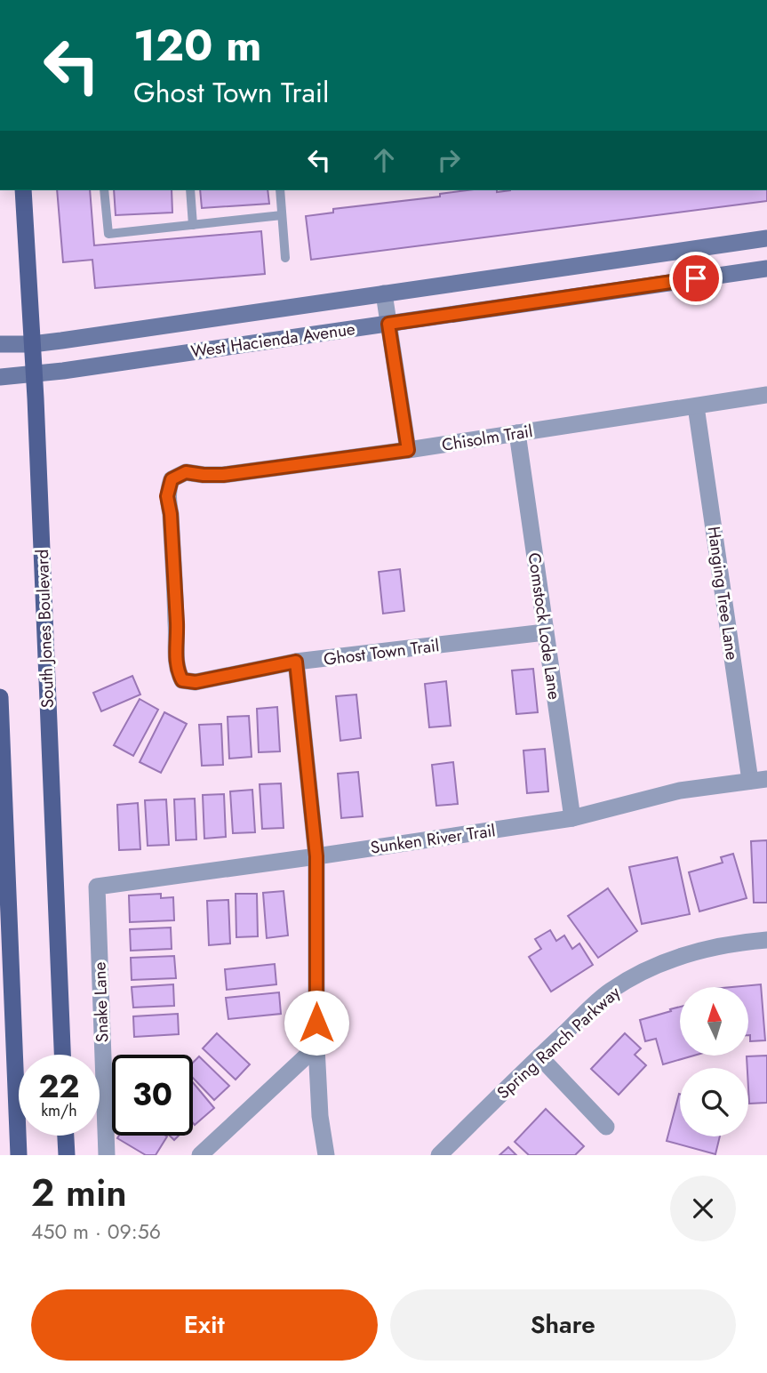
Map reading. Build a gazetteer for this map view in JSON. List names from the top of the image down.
{
  "streets": {
    "main road": ["West Hacienda Avenue", "South Jones Boulevard"],
    "street": [
      "Chisolm Trail",
      "Hanging Tree Lane",
      "Comstock Lode Lane",
      "Ghost Town Trail",
      "Sunken River Trail",
      "Snake Lane",
      "Spring Ranch Parkway"
    ]
  },
  "crossings": [
    ["West Hacienda Avenue", "South Jones Boulevard"],
    ["Chisolm Trail", "Hanging Tree Lane"],
    ["Chisolm Trail", "Comstock Lode Lane"],
    ["Chisolm Trail", "Ghost Town Trail"],
    ["Hanging Tree Lane", "Sunken River Trail"],
    ["Comstock Lode Lane", "Ghost Town Trail"],
    ["Comstock Lode Lane", "Sunken River Trail"],
    ["Sunken River Trail", "Snake Lane"]
  ],
  "north": "top",
  "page": {
    "turn": ["120 m", "Ghost Town Trail"],
    "speed": "22 km/h",
    "limit": "30",
    "heading": ["2 min", "450 m · 09:56"],
    "buttons": ["Exit", "Share"]
  }
}
